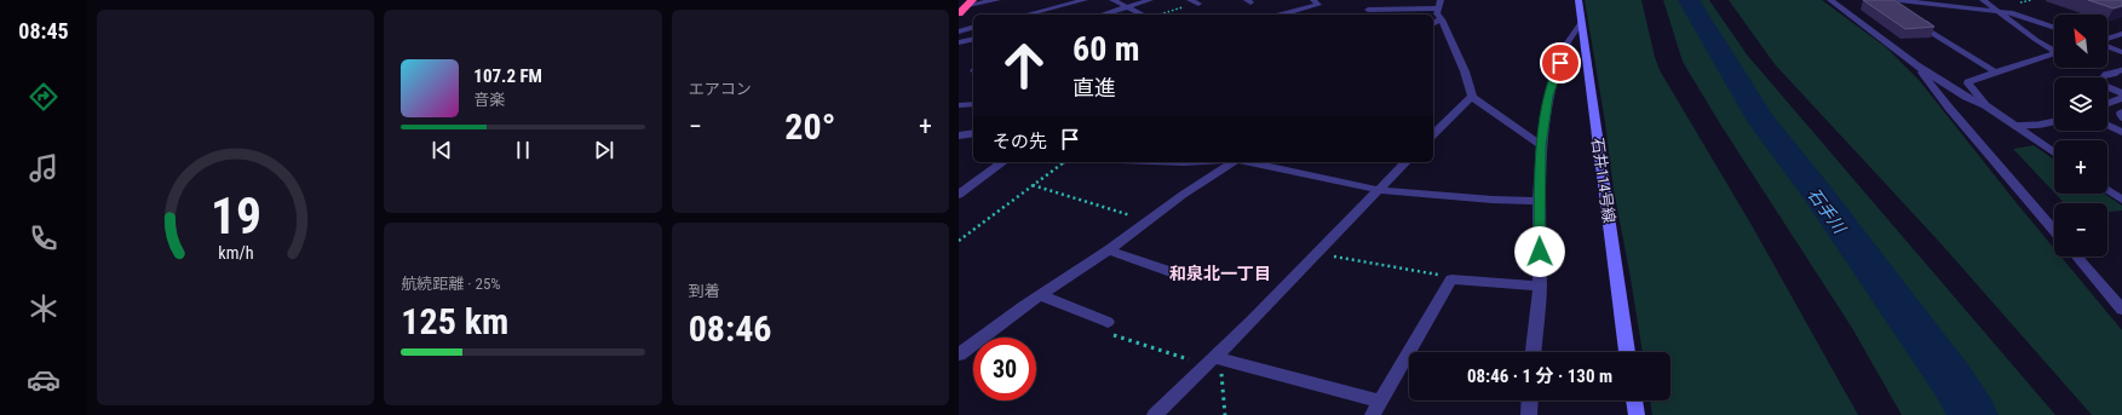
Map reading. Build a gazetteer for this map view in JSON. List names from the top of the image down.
{
  "streets": {
    "street": ["石井114号線"]
  },
  "districts": ["和泉北一丁目"],
  "water": ["石手川"],
  "north": "top left",
  "page": {
    "tabs": "08:45",
    "tile": [
      "エアコン",
      ["航続距離 · 25%", "125 km"],
      ["到着", "08:46"]
    ],
    "map_buttons": ["+", "−"],
    "turn": ["60 m", "直進"],
    "song": ["107.2 FM", "音楽"],
    "heat": ["−", "20°", "+"],
    "then": "その先",
    "limit": "30",
    "trip": "08:46 · 1 分 · 130 m",
    "gauge": ["19", "km/h"]
  }
}
